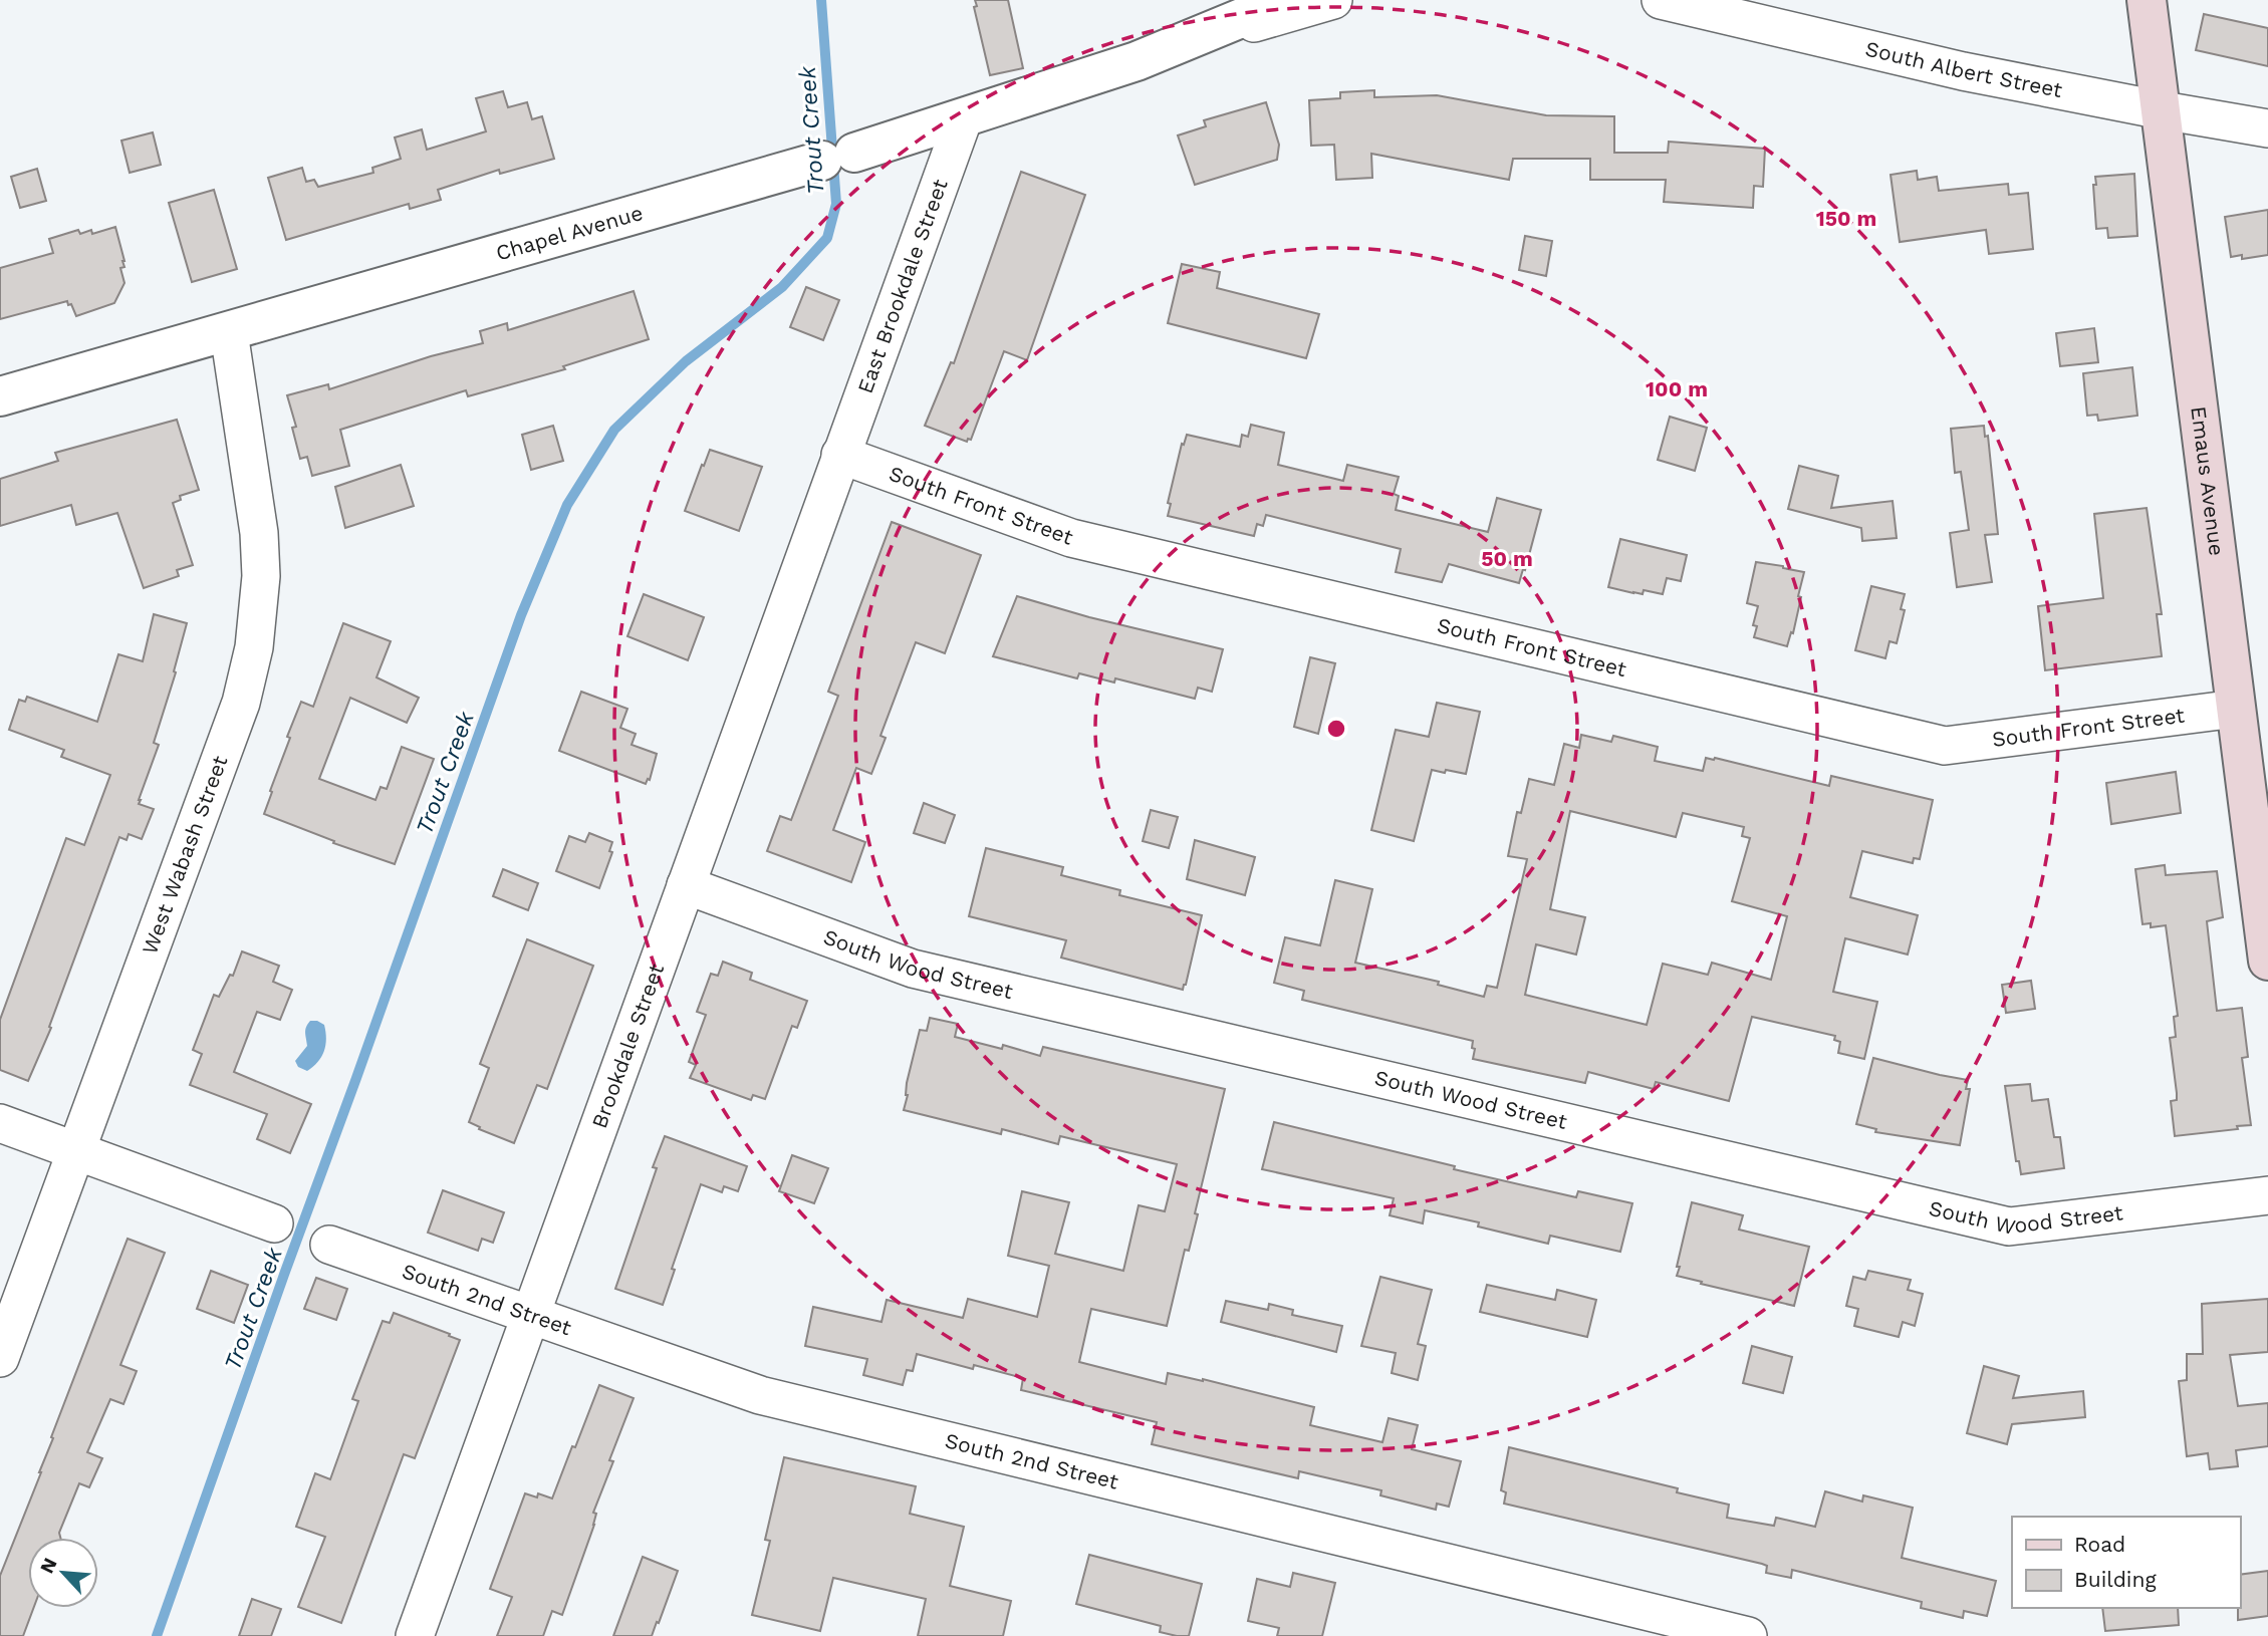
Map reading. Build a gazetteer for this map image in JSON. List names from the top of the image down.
{
  "streets": {
    "main road": ["Emaus Avenue"],
    "street": [
      "South Albert Street",
      "Chapel Avenue",
      "East Brookdale Street",
      "South Front Street",
      "West Wabash Street",
      "South Wood Street",
      "Brookdale Street",
      "South 2nd Street"
    ]
  },
  "crossings": [
    ["South Albert Street", "Emaus Avenue"],
    ["Chapel Avenue", "East Brookdale Street"],
    ["Chapel Avenue", "West Wabash Street"],
    ["East Brookdale Street", "South Front Street"],
    ["East Brookdale Street", "Brookdale Street"],
    ["Emaus Avenue", "South Front Street"],
    ["South Front Street", "Brookdale Street"],
    ["South Wood Street", "Brookdale Street"],
    ["Brookdale Street", "South 2nd Street"]
  ],
  "water": ["Trout Creek"],
  "legend": ["Road", "Building"],
  "north": "top left",
  "rings": ["150 m", "100 m", "50 m"]
}
